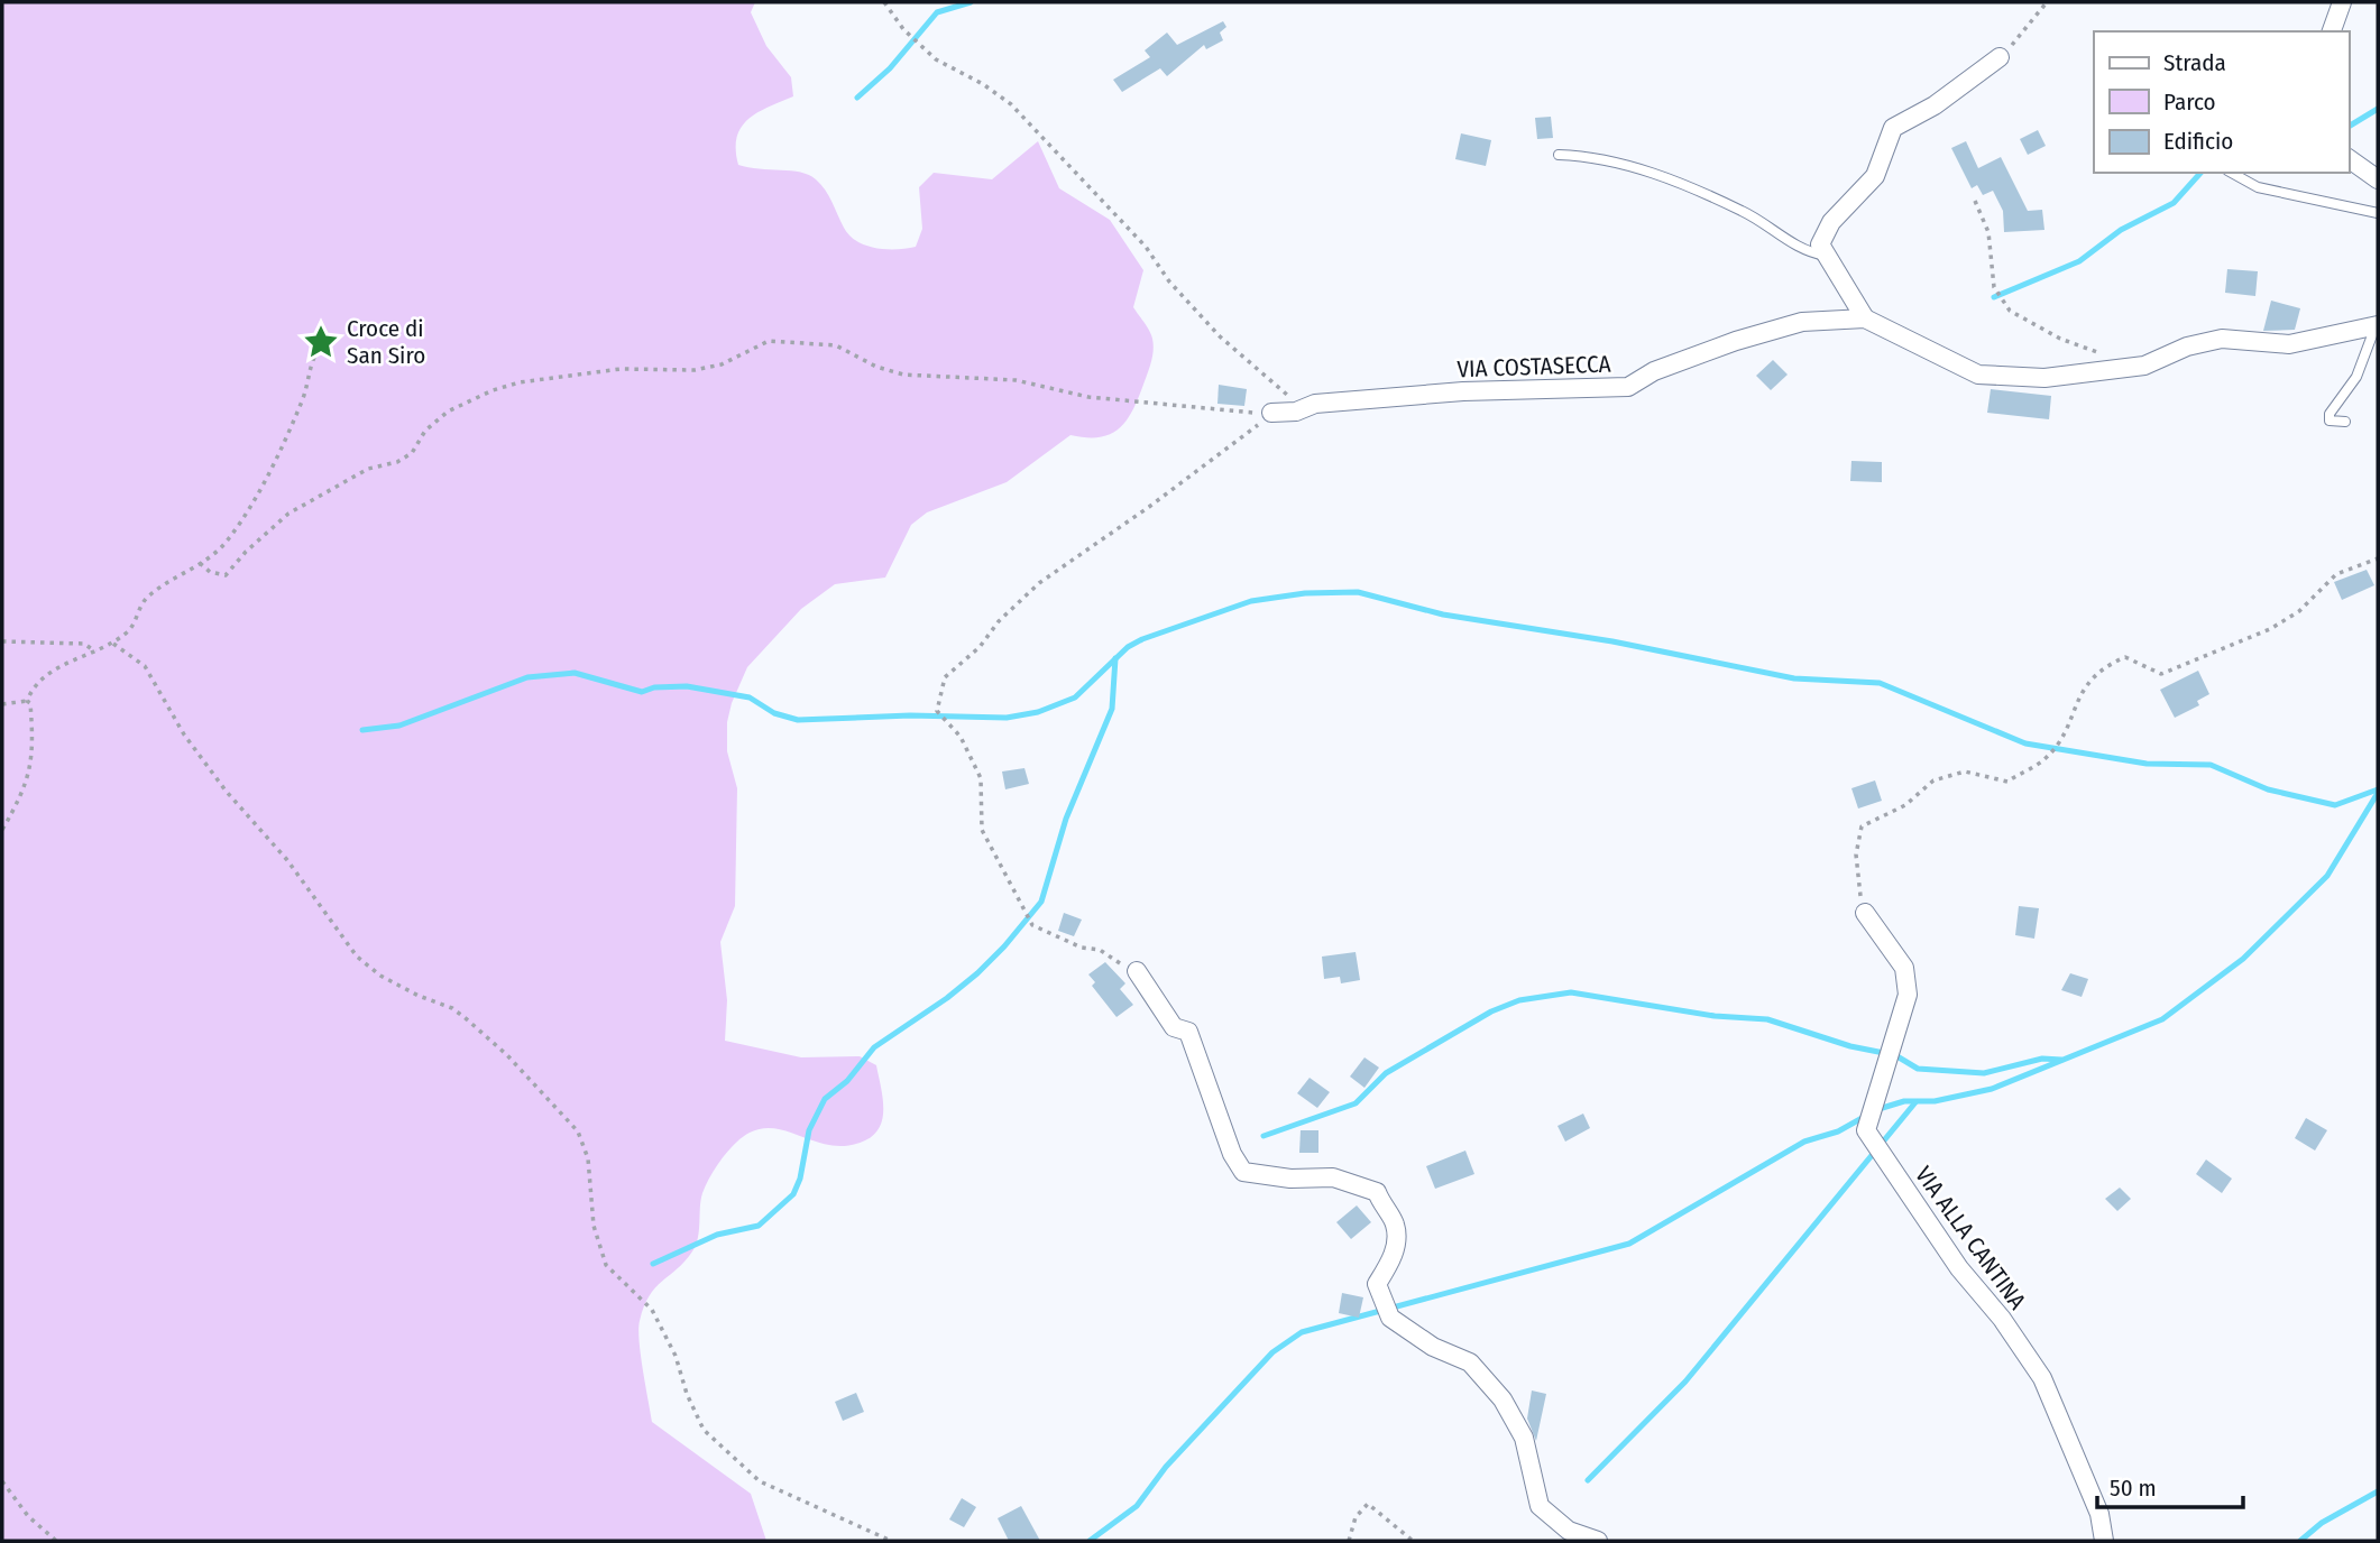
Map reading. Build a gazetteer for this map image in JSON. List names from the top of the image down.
{
  "streets": {
    "street": ["VIA COSTASECCA", "VIA ALLA CANTINA"]
  },
  "places": {
    "place": ["Croce di San Siro"]
  },
  "legend": ["Strada", "Parco", "Edificio"],
  "scale_bar": "50 m"
}
